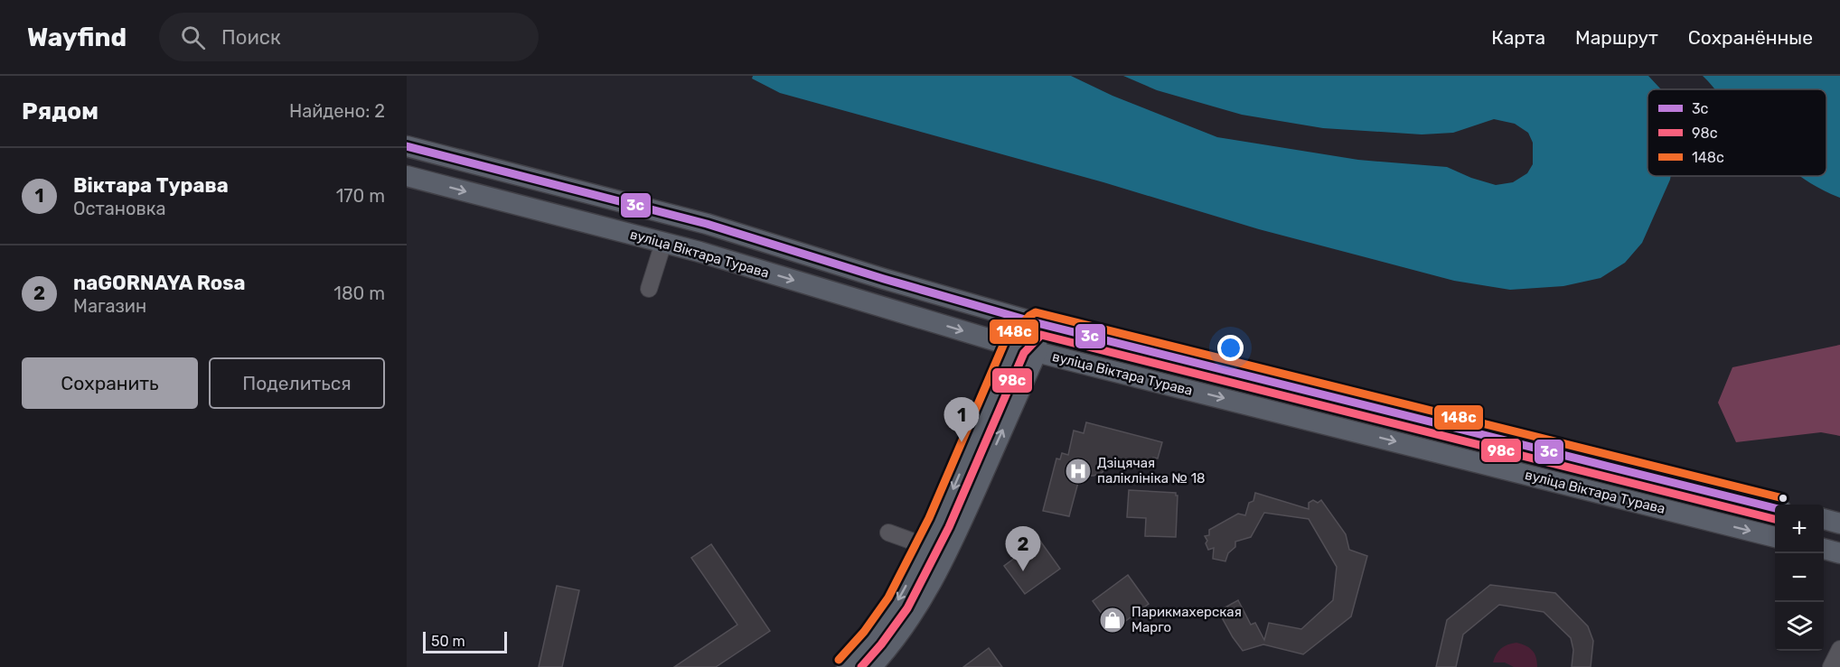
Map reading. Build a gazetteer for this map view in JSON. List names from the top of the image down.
{
  "streets": {
    "main road": ["вуліца Віктара Турава"]
  },
  "places": {
    "hospital": ["Дзіцячая паліклініка № 18"],
    "shop": ["Парикмахерская Марго"]
  },
  "lines": ["transit line 3с", "transit line 148с", "transit line 98с"],
  "legend": ["3с", "98с", "148с"],
  "scale_bar": "50 m",
  "page": {
    "header": "Wayfind",
    "search": "Поиск",
    "nav": ["Карта", "Маршрут", "Сохранённые"],
    "heading": ["Рядом", "Найдено: 2"],
    "list": [
      {
        "mark": "1",
        "name": "Віктара Турава",
        "note": "Остановка",
        "value": "170 m"
      },
      {
        "mark": "2",
        "name": "naGORNAYA Rosa",
        "note": "Магазин",
        "value": "180 m"
      }
    ],
    "buttons": ["Сохранить", "Поделиться"],
    "pins": ["1", "2"],
    "map_buttons": ["+", "−"],
    "scale": "50 m"
  }
}
